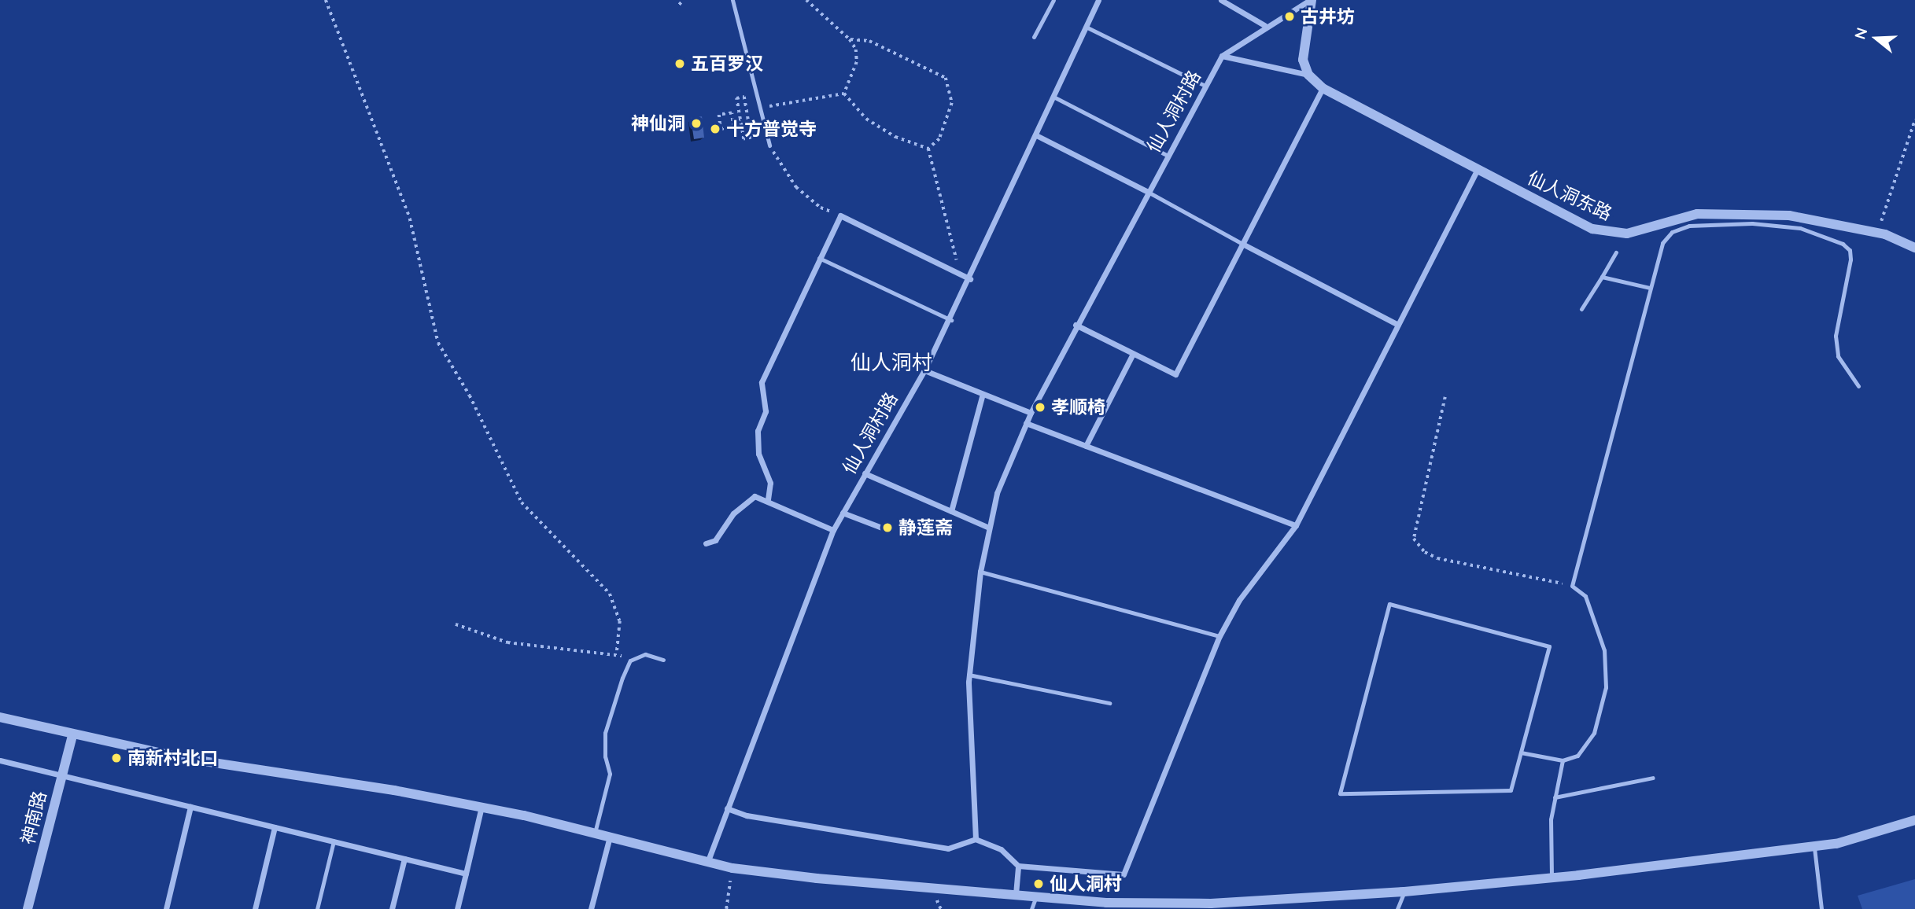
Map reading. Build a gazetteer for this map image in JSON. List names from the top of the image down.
{
  "streets": {
    "street": ["仙人洞村路", "仙人洞东路", "神南路"]
  },
  "districts": ["仙人洞村"],
  "places": [
    "古井坊",
    "五百罗汉",
    "神仙洞",
    "十方普觉寺",
    "孝顺椅",
    "静莲斋",
    "南新村北口",
    "仙人洞村"
  ],
  "north": "left"
}
